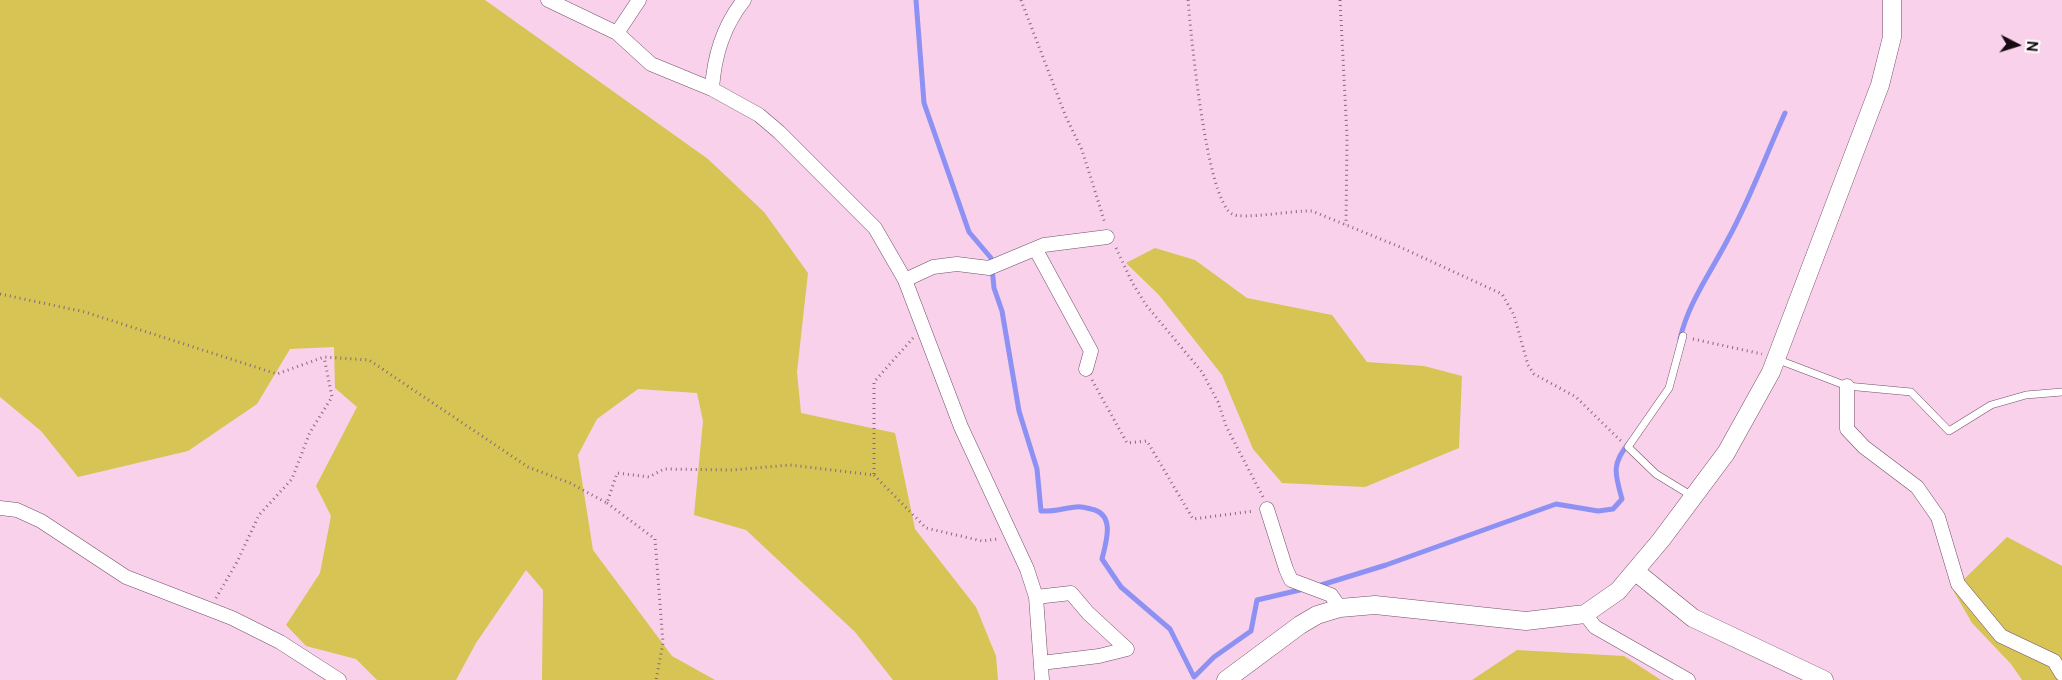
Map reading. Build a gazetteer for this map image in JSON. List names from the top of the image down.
{
  "north": "right"
}
